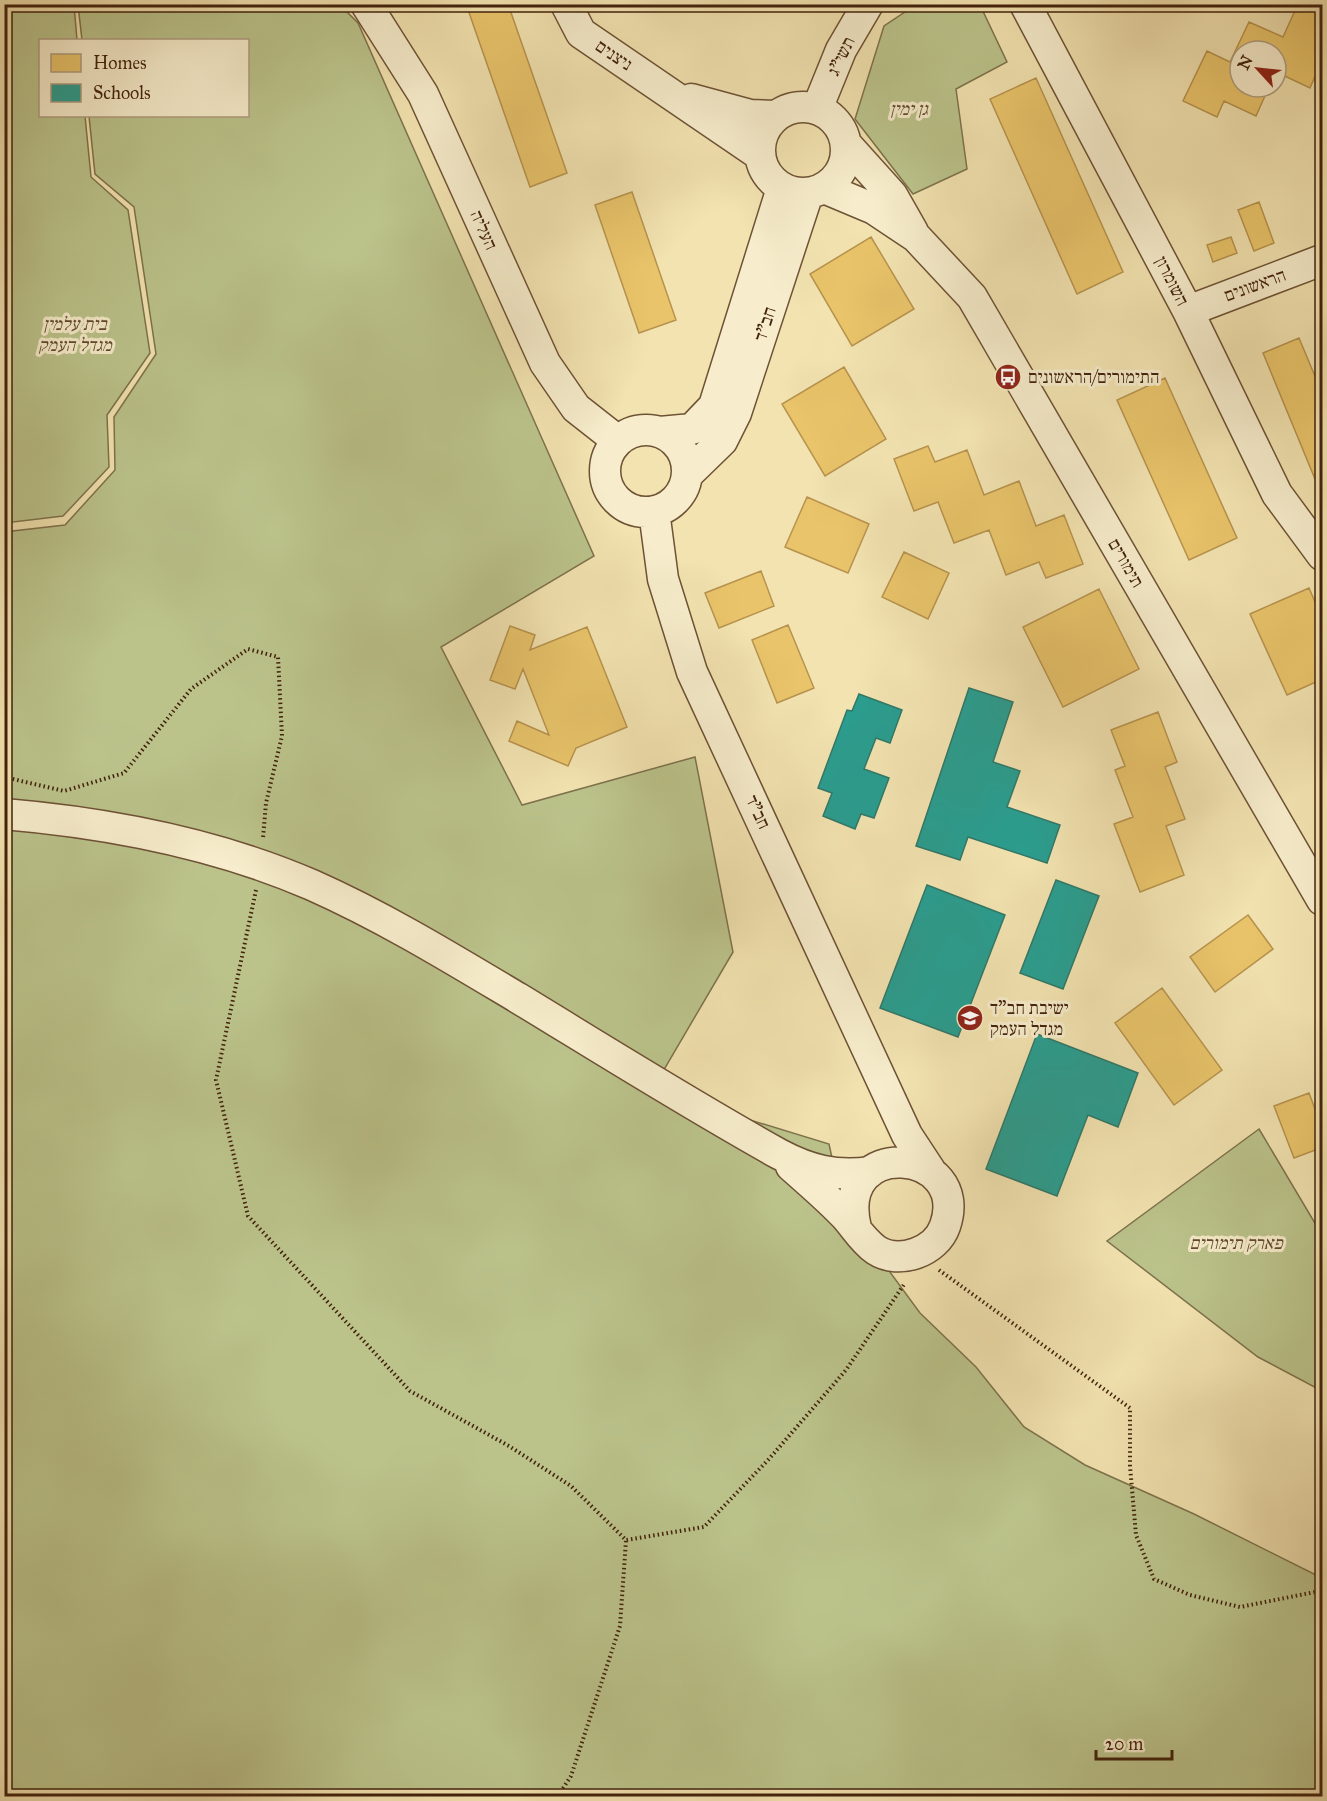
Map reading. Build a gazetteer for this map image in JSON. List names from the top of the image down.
{
  "streets": {
    "street": [
      "ניצנים",
      "תשי\"ג",
      "העליה",
      "השומרון",
      "הראשונים",
      "חב\"ד",
      "תימורים"
    ]
  },
  "crossings": [
    ["ניצנים", "תשי\"ג"],
    ["ניצנים", "חב\"ד"],
    ["ניצנים", "תימורים"],
    ["תשי\"ג", "חב\"ד"],
    ["תשי\"ג", "תימורים"],
    ["העליה", "חב\"ד"],
    ["השומרון", "הראשונים"],
    ["חב\"ד", "תימורים"]
  ],
  "parks": ["גן ימין", "בית עלמין מגדל העמק", "פארק תימורים"],
  "places": {
    "bus stop": ["התימורים/הראשונים"],
    "school or university": ["ישיבת חב\"ד מגדל העמק"]
  },
  "legend": ["Homes", "Schools"],
  "scale_bar": "20 m",
  "north": "top left"
}
